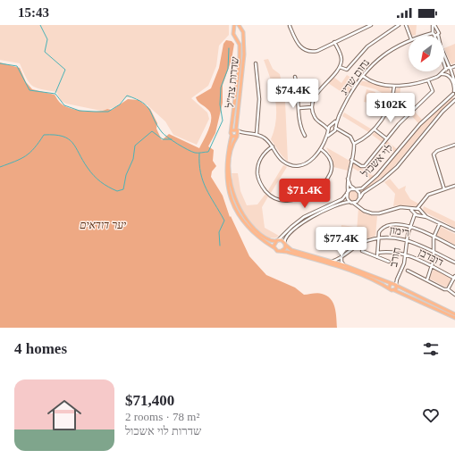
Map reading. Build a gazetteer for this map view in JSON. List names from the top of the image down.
{
  "streets": {
    "main road": ["שדרות צה\"ל"],
    "street": [
      "נחום שריג",
      "לוי אשכול",
      "רימון",
      "חורב",
      "דובדבן"
    ]
  },
  "crossings": [
    ["רימון", "חורב"],
    ["חורב", "דובדבן"]
  ],
  "parks": ["יער דודאים"],
  "north": "bottom left",
  "page": {
    "status": "15:43",
    "price": [
      "$74.4K",
      "$102K",
      "$71.4K",
      "$77.4K"
    ],
    "heading": "4 homes",
    "list": [
      {
        "name": "$71,400",
        "note": "2 rooms · 78 m² · שדרות לוי אשכול"
      }
    ]
  }
}
